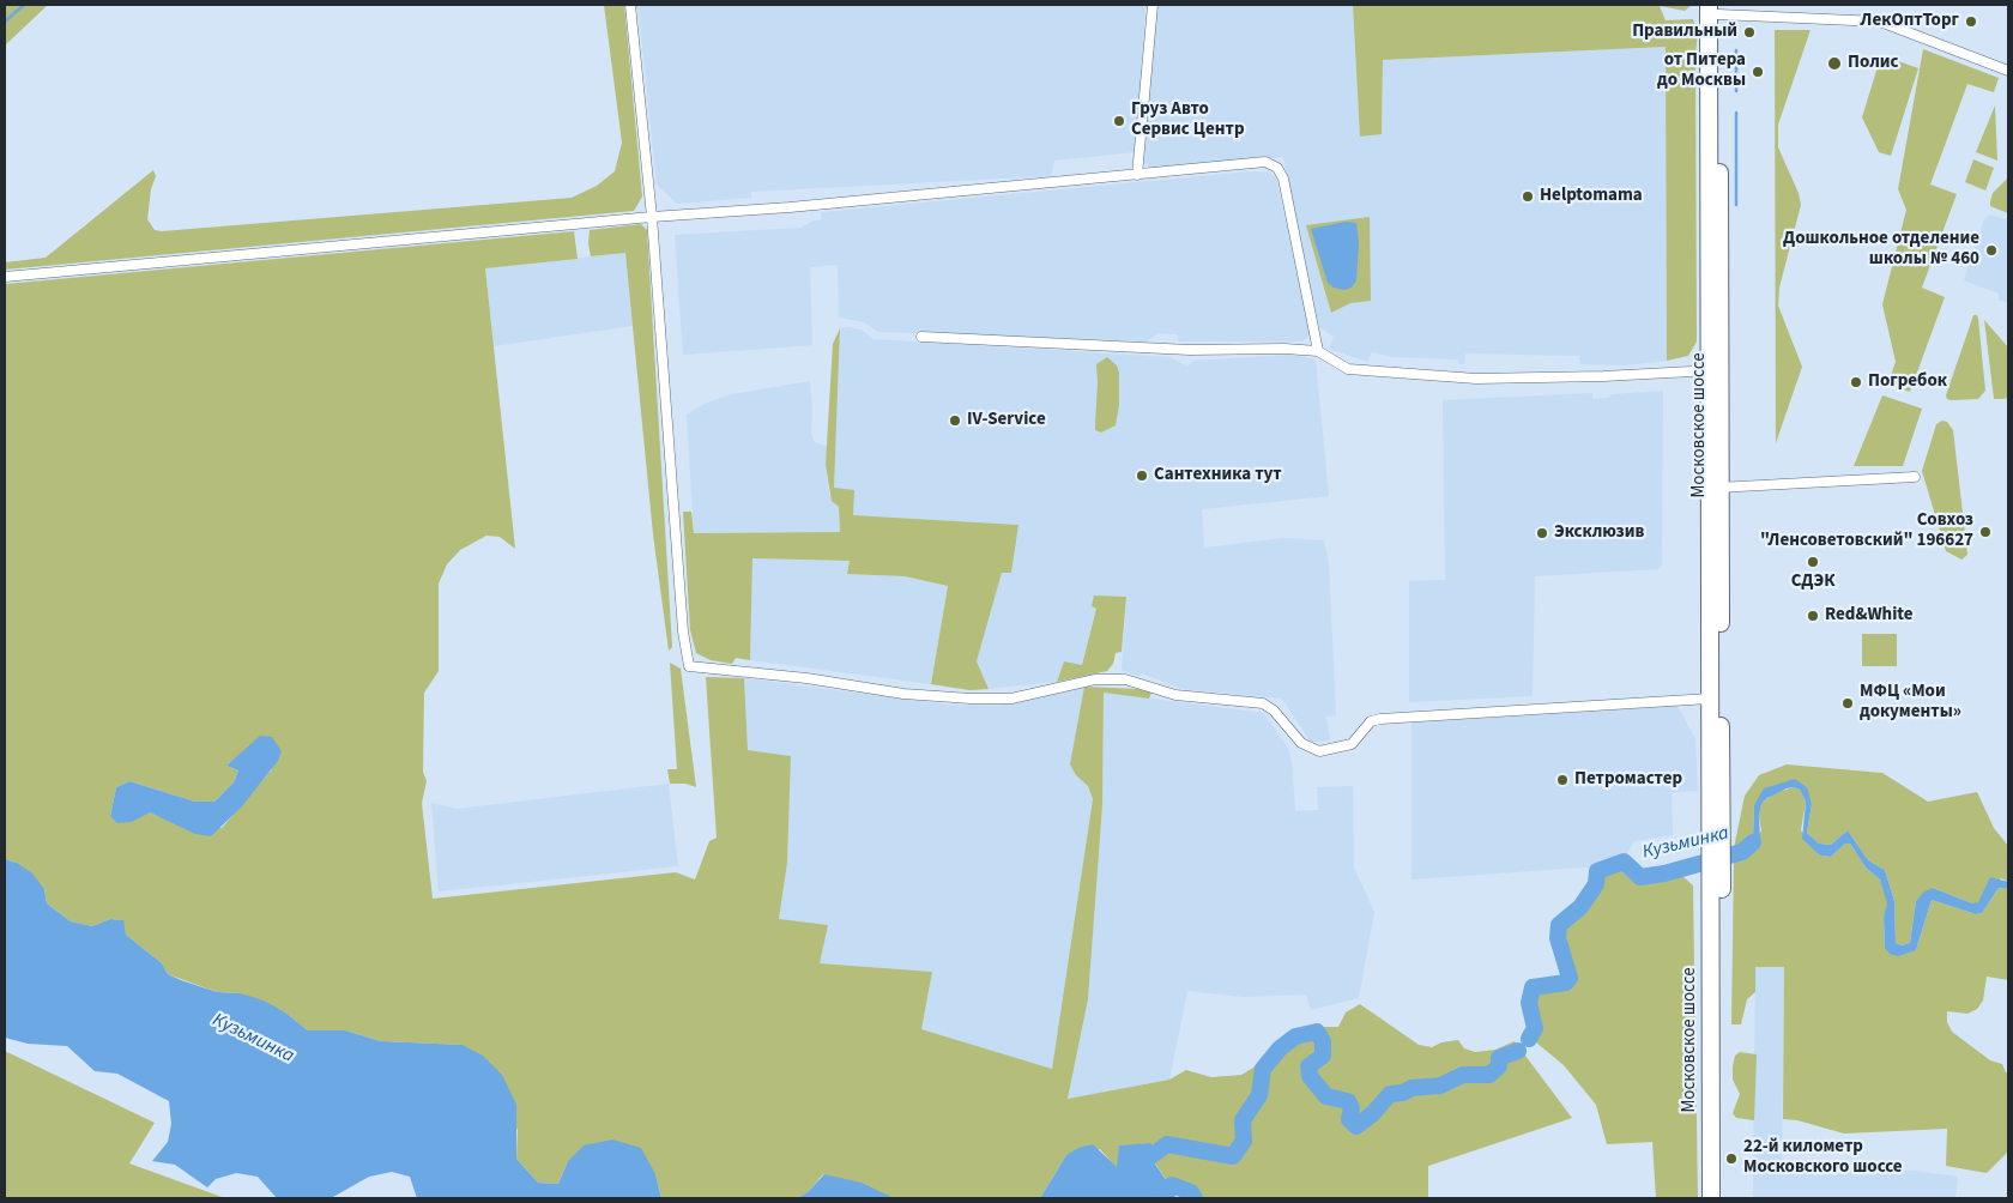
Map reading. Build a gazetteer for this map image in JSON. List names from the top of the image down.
{
  "streets": {
    "highway": ["Московское шоссе"]
  },
  "water": ["Кузьминка"],
  "places": [
    "ЛекОптТорг",
    "Правильный",
    "Полис",
    "от Питера до Москвы",
    "Груз Авто Сервис Центр",
    "Helptomama",
    "Дошкольное отделение школы № 460",
    "Погребок",
    "IV-Service",
    "Сантехника тут",
    "Совхоз \"Ленсоветовский\" 196627",
    "Эксклюзив",
    "СДЭК",
    "Red&White",
    "МФЦ «Мои документы»",
    "Петромастер",
    "22-й километр Московского шоссе"
  ]
}
